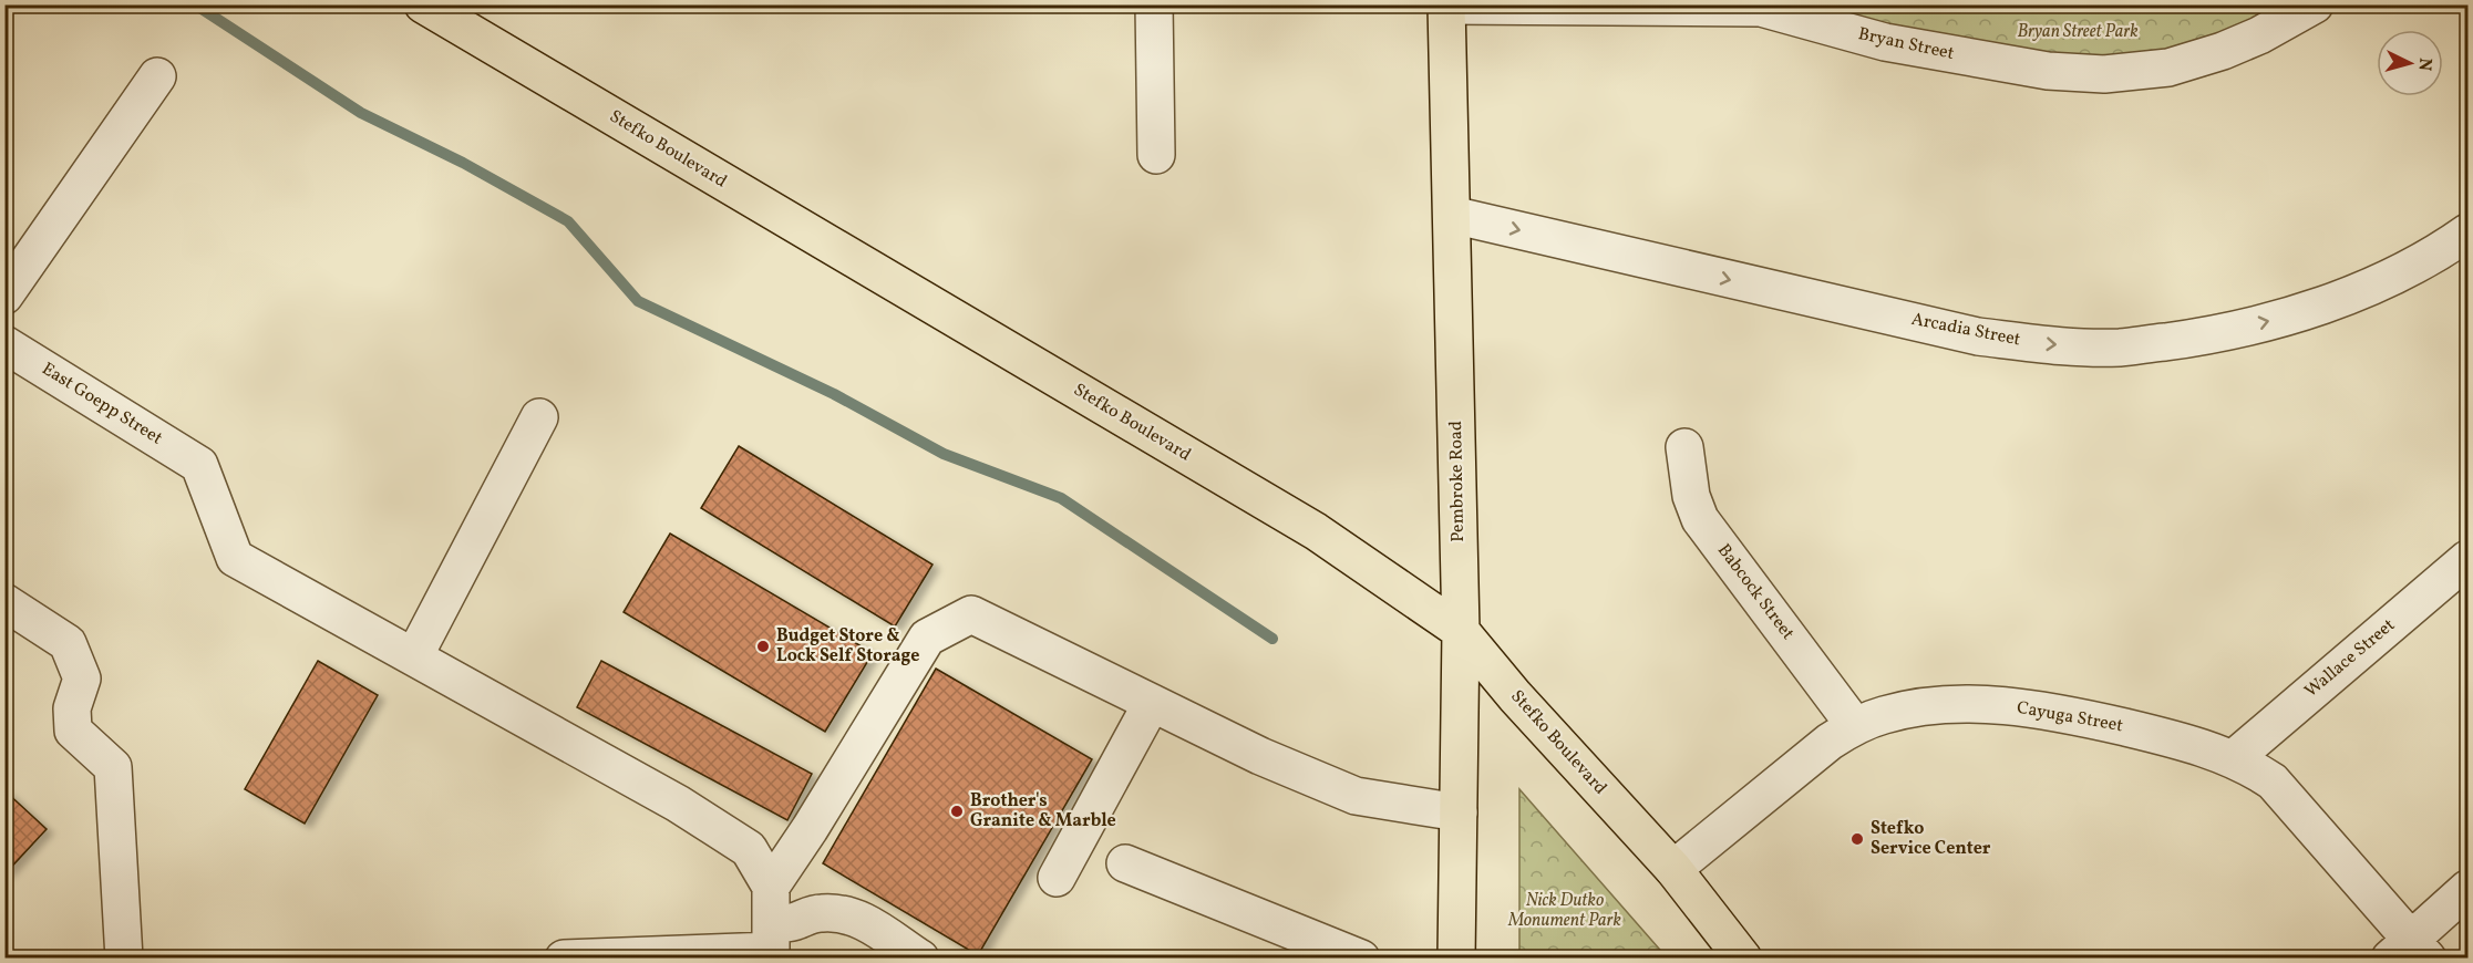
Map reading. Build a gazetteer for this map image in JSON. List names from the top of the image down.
{
  "streets": {
    "main road": ["Stefko Boulevard", "Pembroke Road"],
    "street": [
      "Bryan Street",
      "Arcadia Street",
      "East Goepp Street",
      "Babcock Street",
      "Wallace Street",
      "Cayuga Street"
    ]
  },
  "crossings": [
    ["Bryan Street", "Pembroke Road"],
    ["Stefko Boulevard", "Pembroke Road"],
    ["Stefko Boulevard", "Cayuga Street"],
    ["Arcadia Street", "Pembroke Road"],
    ["Babcock Street", "Cayuga Street"],
    ["Wallace Street", "Cayuga Street"]
  ],
  "one_way": ["Arcadia Street"],
  "parks": ["Bryan Street Park", "Nick Dutko Monument Park"],
  "places": ["Budget Store & Lock Self Storage", "Brother's Granite & Marble", "Stefko Service Center"],
  "north": "right"
}
